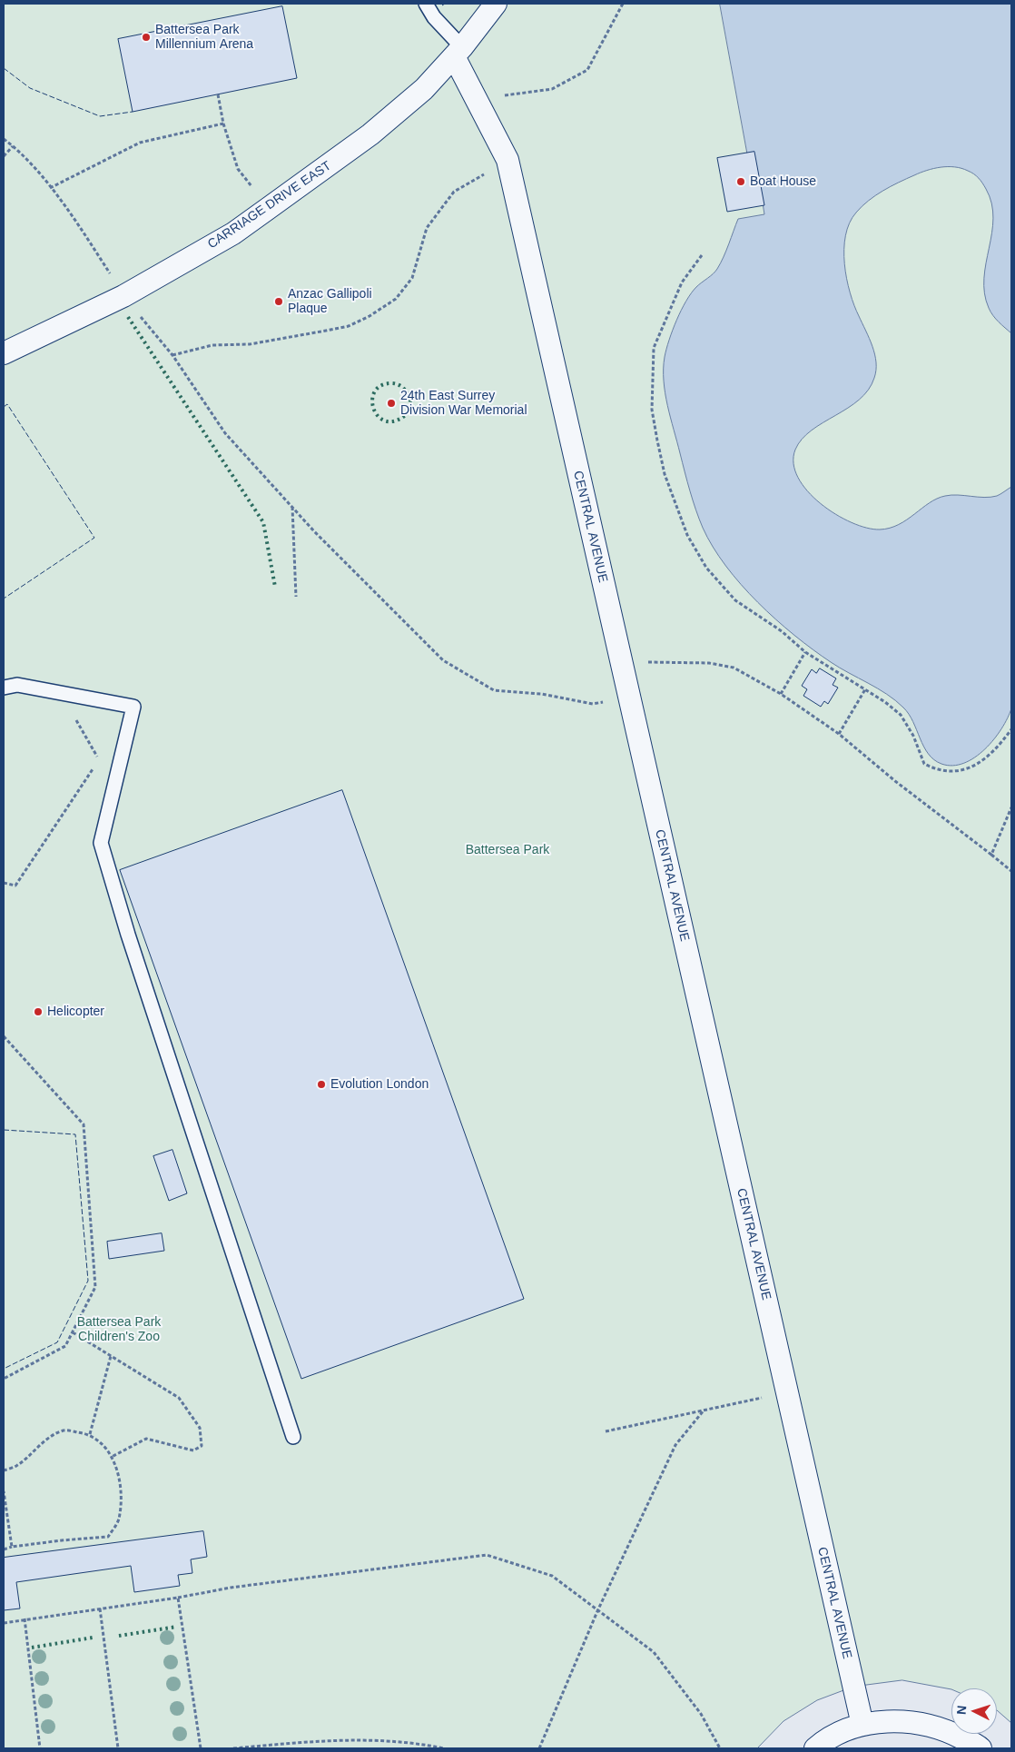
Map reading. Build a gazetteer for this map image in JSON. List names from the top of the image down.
{
  "streets": {
    "street": ["CARRIAGE DRIVE EAST", "CENTRAL AVENUE"]
  },
  "crossings": [
    ["CARRIAGE DRIVE EAST", "CENTRAL AVENUE"]
  ],
  "parks": ["Battersea Park", "Battersea Park Children's Zoo"],
  "places": [
    "Battersea Park Millennium Arena",
    "Boat House",
    "Anzac Gallipoli Plaque",
    "24th East Surrey Division War Memorial",
    "Helicopter",
    "Evolution London"
  ],
  "north": "left"
}
